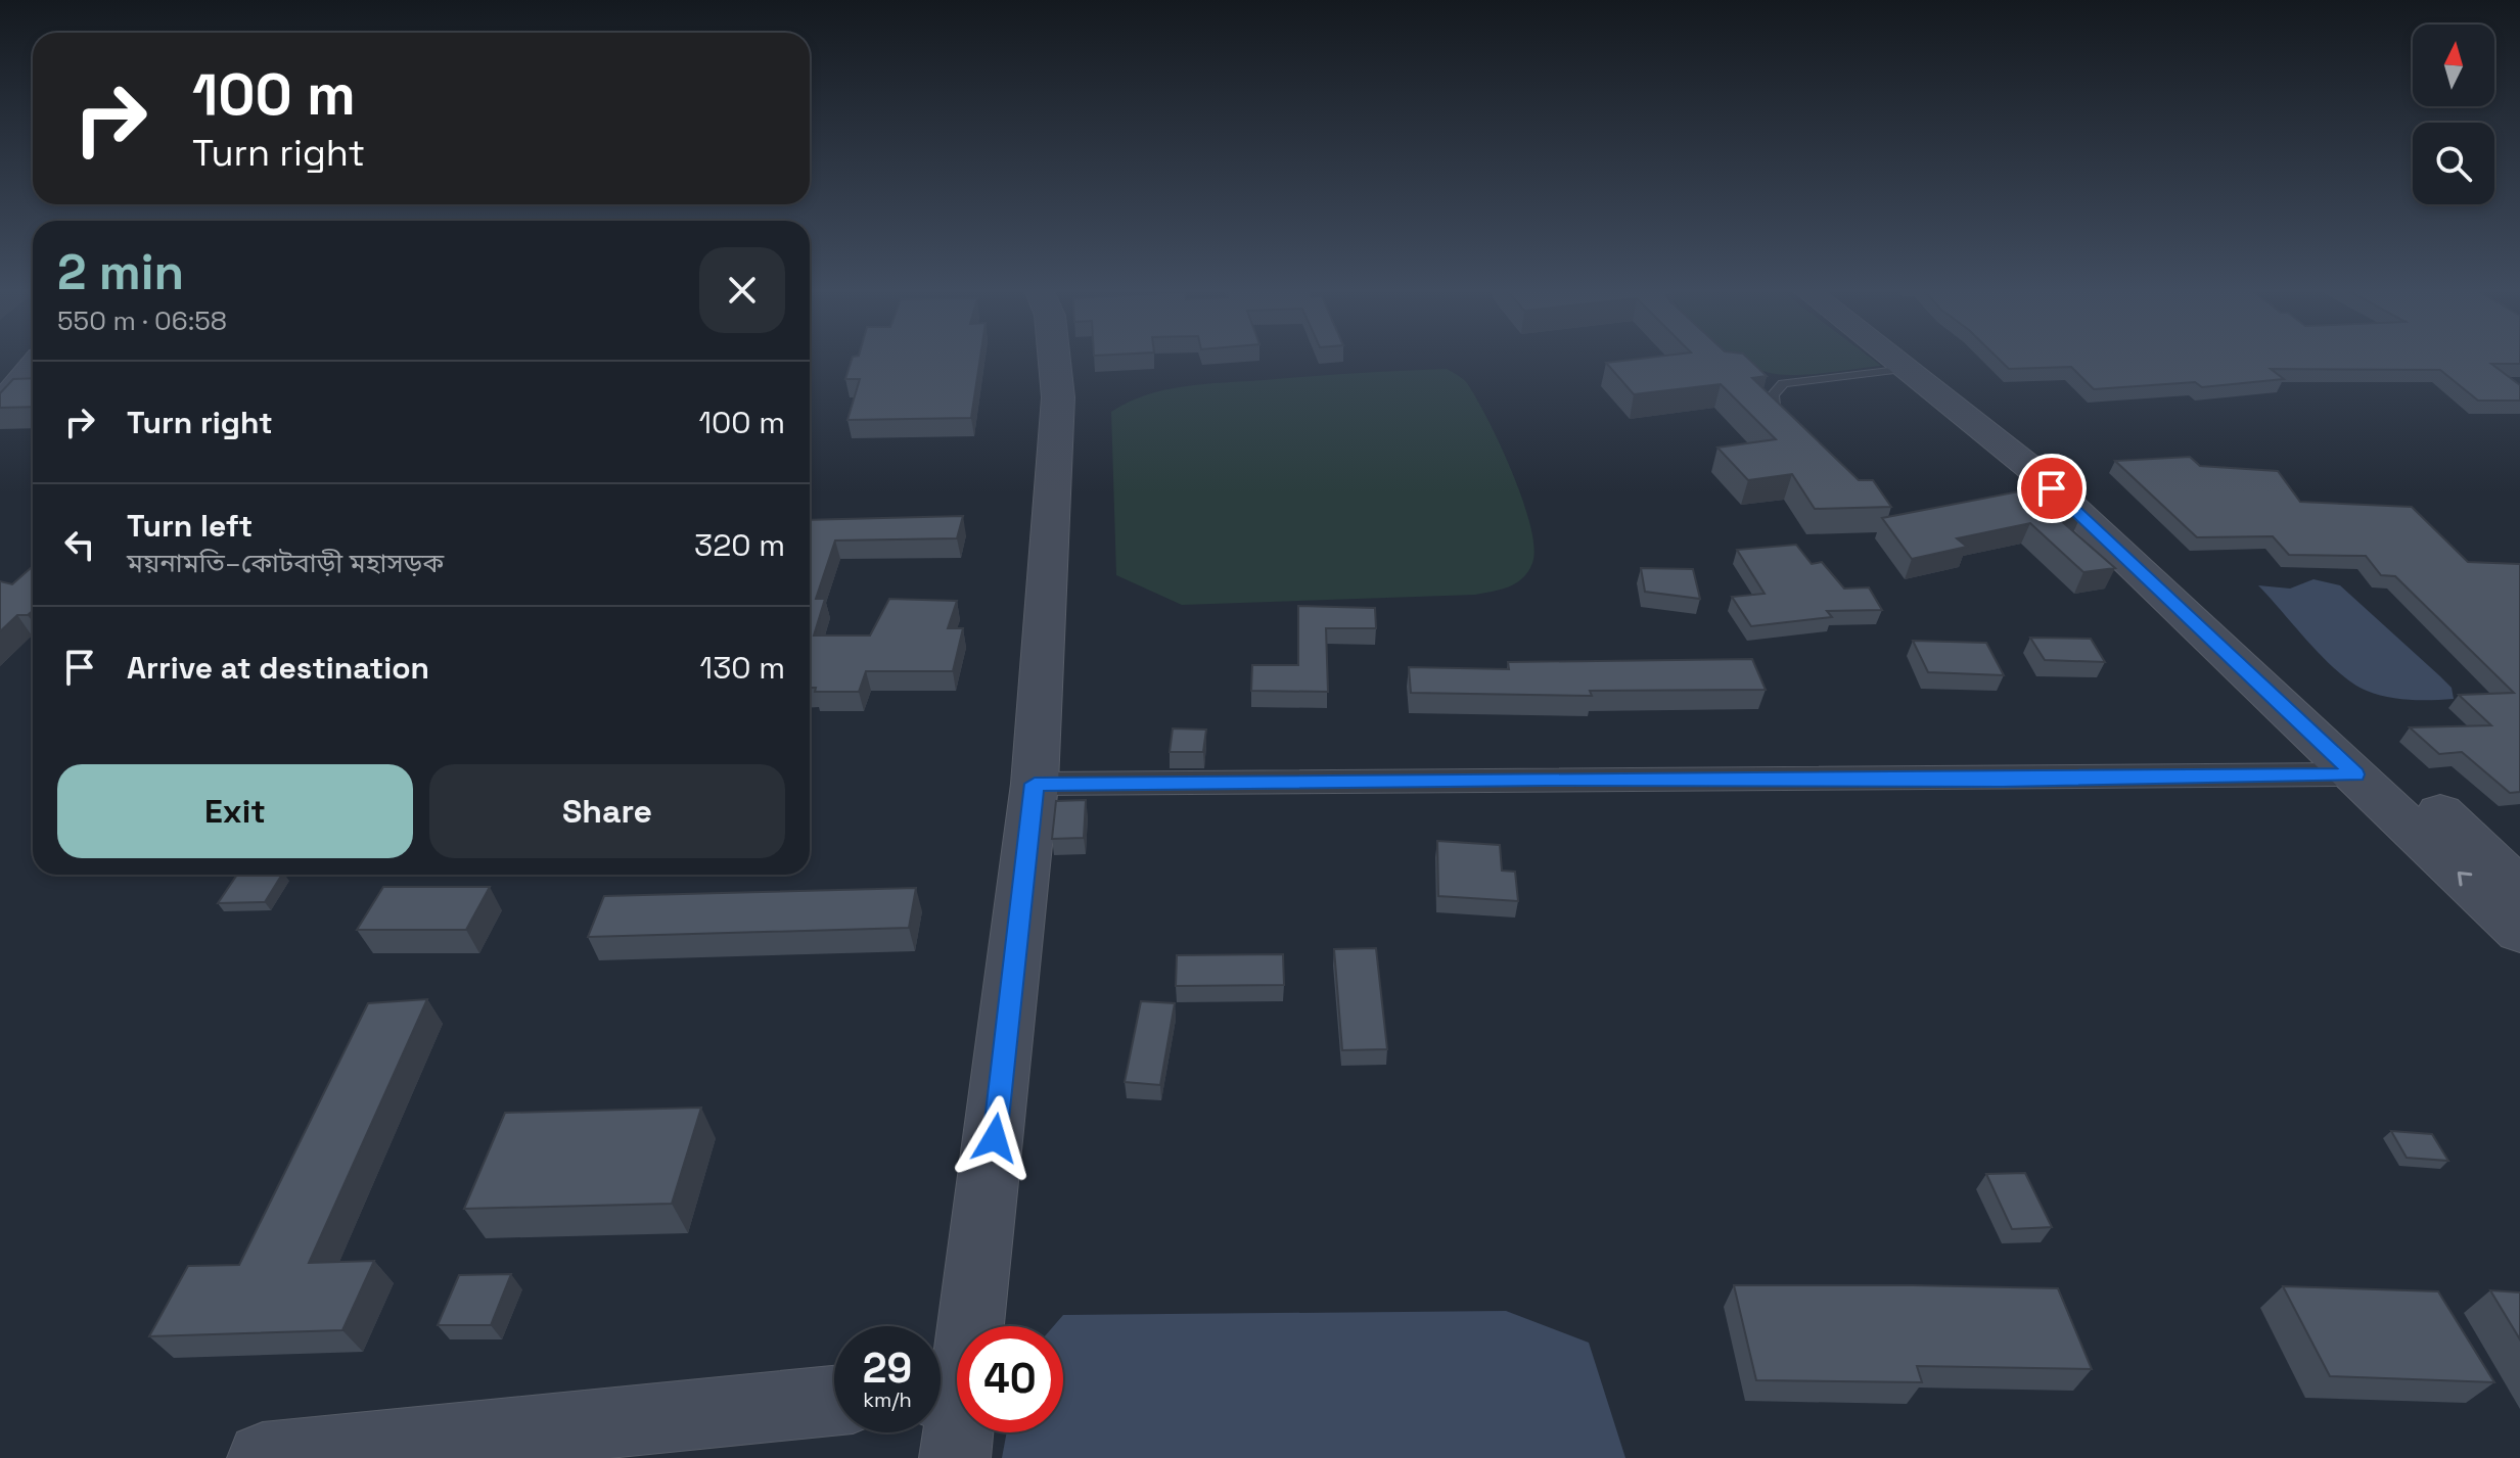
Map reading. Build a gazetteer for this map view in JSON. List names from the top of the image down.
{
  "north": "top",
  "page": {
    "turn": ["100 m", "Turn right"],
    "heading": ["2 min", "550 m · 06:58"],
    "list": [
      {
        "name": "Turn right",
        "value": "100 m"
      },
      {
        "name": "Turn left",
        "note": "ময়নামতি–কোটবাড়ী মহাসড়ক",
        "value": "320 m"
      },
      {
        "name": "Arrive at destination",
        "value": "130 m"
      }
    ],
    "buttons": ["Exit", "Share"],
    "speed": "29 km/h",
    "limit": "40"
  }
}
